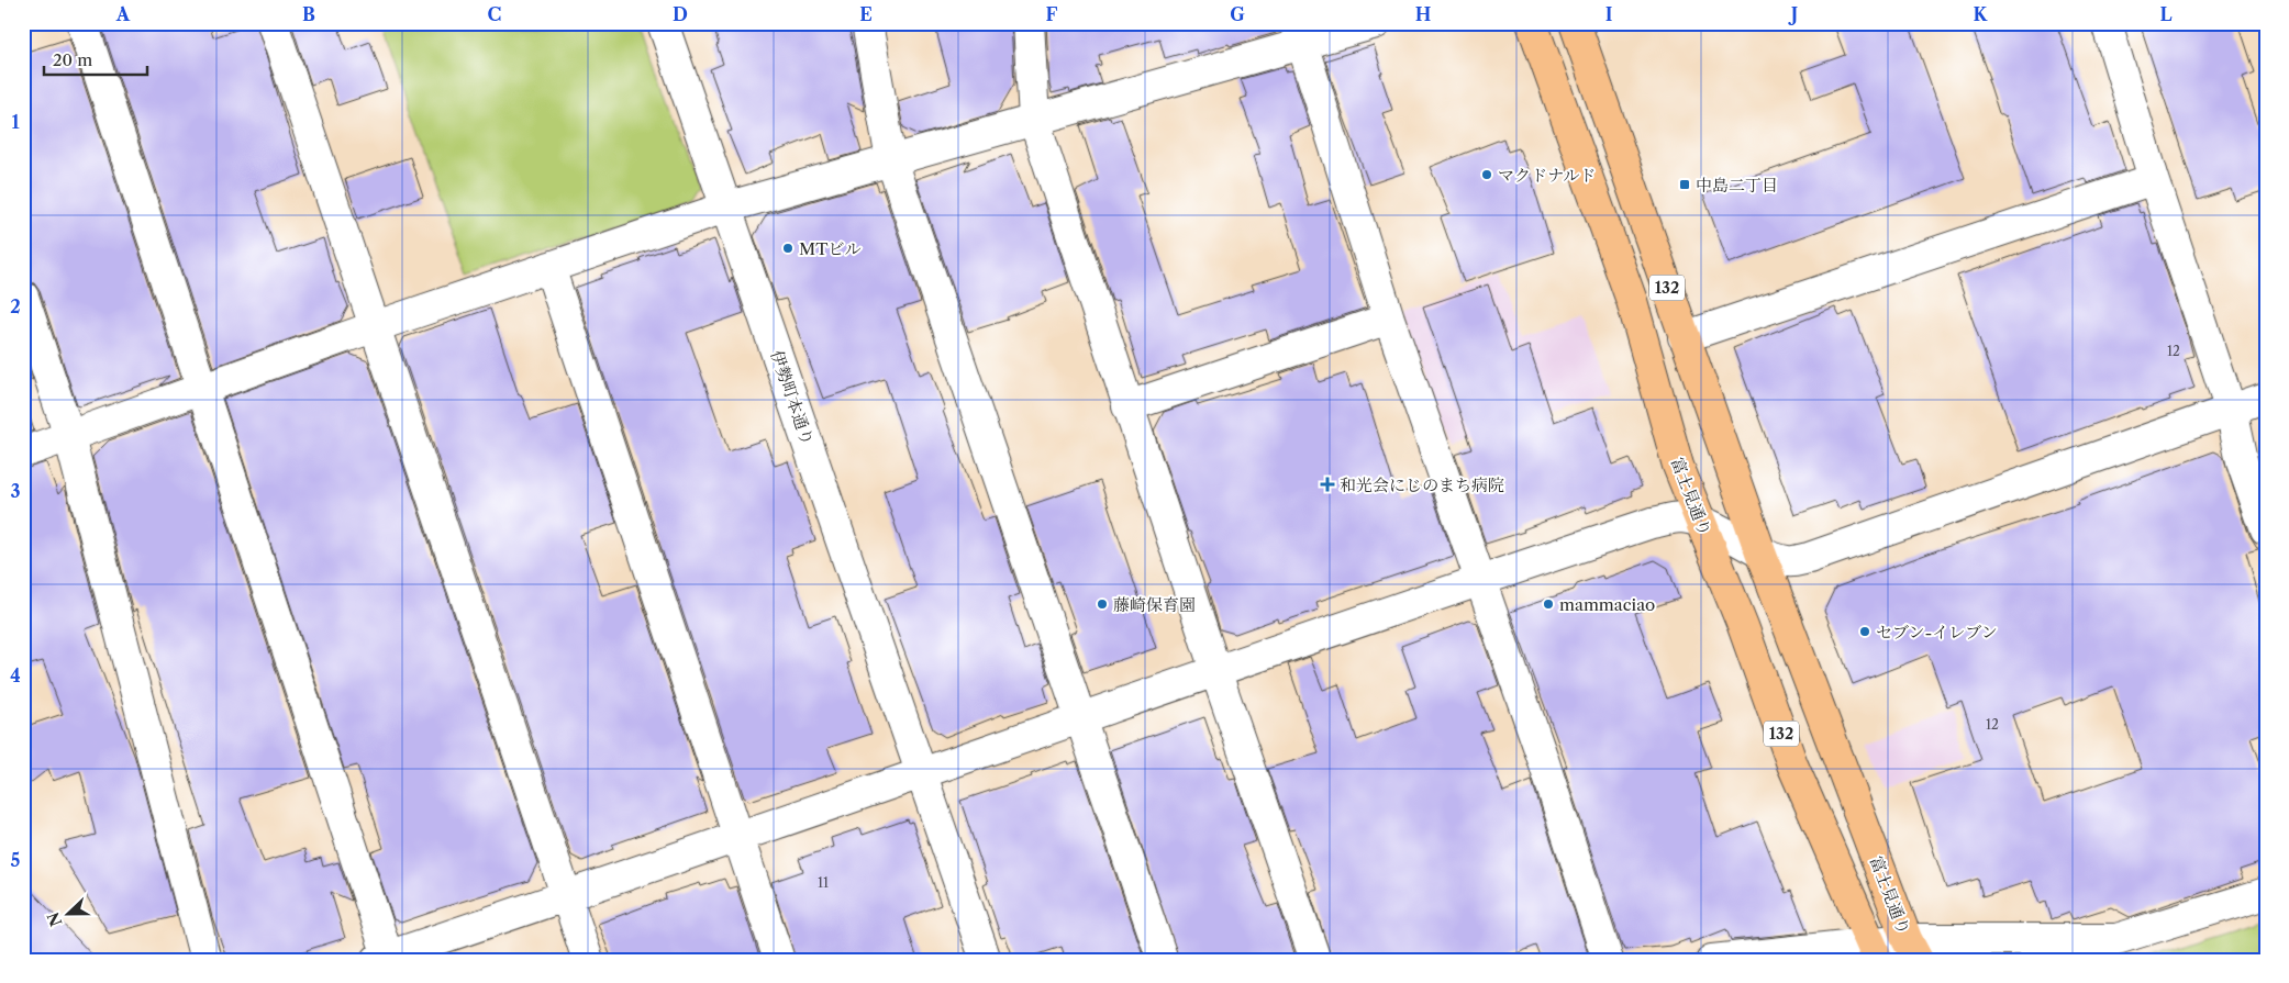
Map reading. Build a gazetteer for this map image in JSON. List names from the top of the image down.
{
  "streets": {
    "highway": ["132", "富士見通り"],
    "street": ["伊勢町本通り"]
  },
  "places": {
    "other": [
      "マクドナルド",
      "MTビル",
      "藤崎保育園",
      "mammaciao",
      "セブン-イレブン"
    ],
    "transit": ["中島二丁目"],
    "health": ["和光会にじのまち病院"]
  },
  "house_numbers": ["12", "12", "11"],
  "scale_bar": "20 m",
  "north": "left",
  "grid": {
    "columns": [
      "A",
      "B",
      "C",
      "D",
      "E",
      "F",
      "G",
      "H",
      "I",
      "J",
      "K",
      "L"
    ],
    "rows": [
      "1",
      "2",
      "3",
      "4",
      "5"
    ]
  }
}
